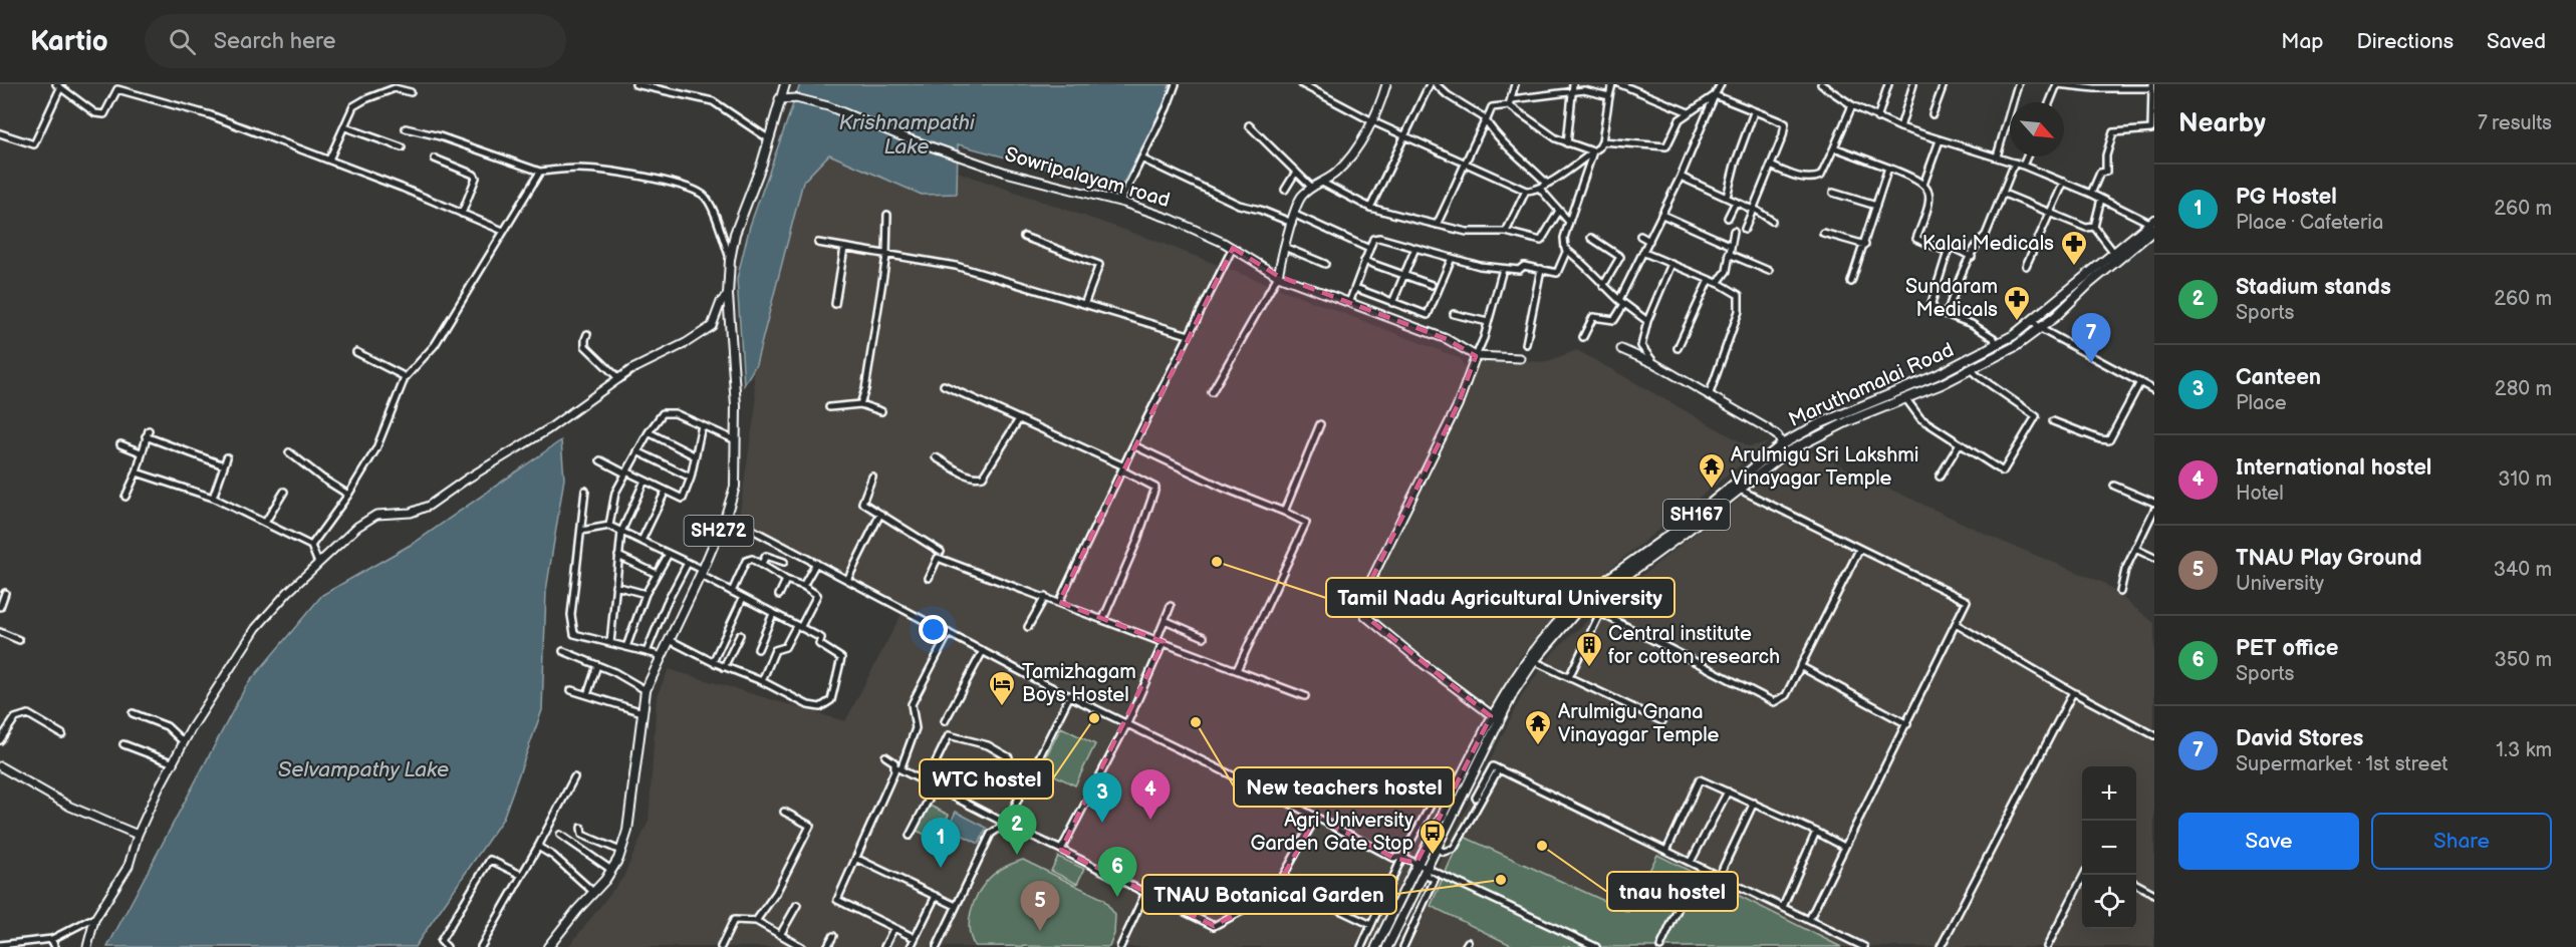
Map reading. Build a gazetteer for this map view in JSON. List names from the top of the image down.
{
  "streets": {
    "main road": ["Maruthamalai Road", "SH167", "SH272"],
    "street": ["Sowripalayam road"]
  },
  "crossings": [
    ["Sowripalayam road", "SH272"]
  ],
  "water": ["Krishnampathi Lake", "Selvampathy Lake"],
  "places": {
    "pharmacy": ["Kalai Medicals", "Sundaram Medicals"],
    "temple": ["Arulmigu Sri Lakshmi Vinayagar Temple", "Arulmigu Gnana Vinayagar Temple"],
    "other": [
      "Tamil Nadu Agricultural University",
      "WTC hostel",
      "New teachers hostel",
      "tnau hostel",
      "TNAU Botanical Garden"
    ],
    "building": ["Central institute for cotton research"],
    "hotel": ["Tamizhagam Boys Hostel"],
    "bus stop": ["Agri University Garden Gate Stop"]
  },
  "north": "bottom right",
  "page": {
    "header": "Kartio",
    "search": "Search here",
    "nav": ["Map", "Directions", "Saved"],
    "heading": ["Nearby", "7 results"],
    "list": [
      {
        "mark": "1",
        "name": "PG Hostel",
        "note": "Place · Cafeteria",
        "value": "260 m"
      },
      {
        "mark": "2",
        "name": "Stadium stands",
        "note": "Sports",
        "value": "260 m"
      },
      {
        "mark": "3",
        "name": "Canteen",
        "note": "Place",
        "value": "280 m"
      },
      {
        "mark": "4",
        "name": "International hostel",
        "note": "Hotel",
        "value": "310 m"
      },
      {
        "mark": "5",
        "name": "TNAU Play Ground",
        "note": "University",
        "value": "340 m"
      },
      {
        "mark": "6",
        "name": "PET office",
        "note": "Sports",
        "value": "350 m"
      },
      {
        "mark": "7",
        "name": "David Stores",
        "note": "Supermarket · 1st street",
        "value": "1.3 km"
      }
    ],
    "pins": [
      "7",
      "4",
      "3",
      "2",
      "1",
      "6",
      "5"
    ],
    "map_buttons": ["+", "−"],
    "buttons": ["Save", "Share"]
  }
}
